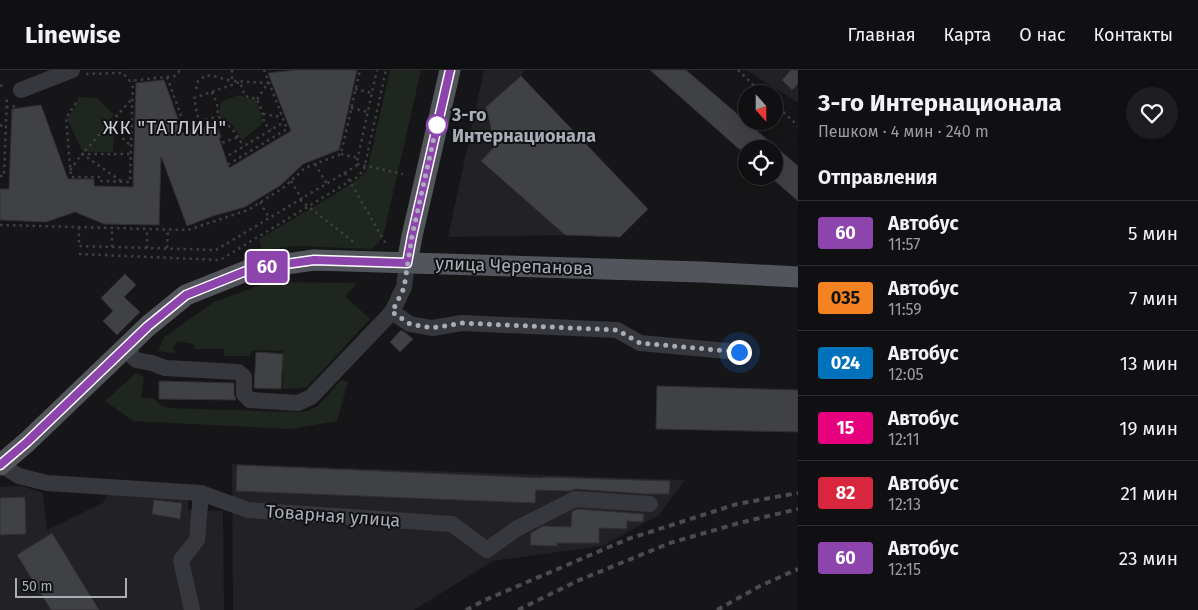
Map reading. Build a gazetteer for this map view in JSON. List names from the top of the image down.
{
  "streets": {
    "main road": ["улица Черепанова"],
    "street": ["Товарная улица"]
  },
  "crossings": [
    ["улица Черепанова", "Товарная улица"]
  ],
  "districts": ["ЖК \"ТАТЛИН\""],
  "places": ["3-го Интернационала"],
  "lines": ["bus line 60"],
  "scale_bar": "50 m",
  "north": "bottom",
  "page": {
    "header": "Linewise",
    "nav": [
      "Главная",
      "Карта",
      "О нас",
      "Контакты"
    ],
    "on_map": "60",
    "heading": [
      ["3-го Интернационала", "Пешком · 4 мин · 240 m"],
      "Отправления"
    ],
    "list": [
      {
        "mark": "60",
        "name": "Автобус",
        "note": "11:57",
        "value": "5 мин"
      },
      {
        "mark": "035",
        "name": "Автобус",
        "note": "11:59",
        "value": "7 мин"
      },
      {
        "mark": "024",
        "name": "Автобус",
        "note": "12:05",
        "value": "13 мин"
      },
      {
        "mark": "15",
        "name": "Автобус",
        "note": "12:11",
        "value": "19 мин"
      },
      {
        "mark": "82",
        "name": "Автобус",
        "note": "12:13",
        "value": "21 мин"
      },
      {
        "mark": "60",
        "name": "Автобус",
        "note": "12:15",
        "value": "23 мин"
      }
    ],
    "scale": "50 m"
  }
}
